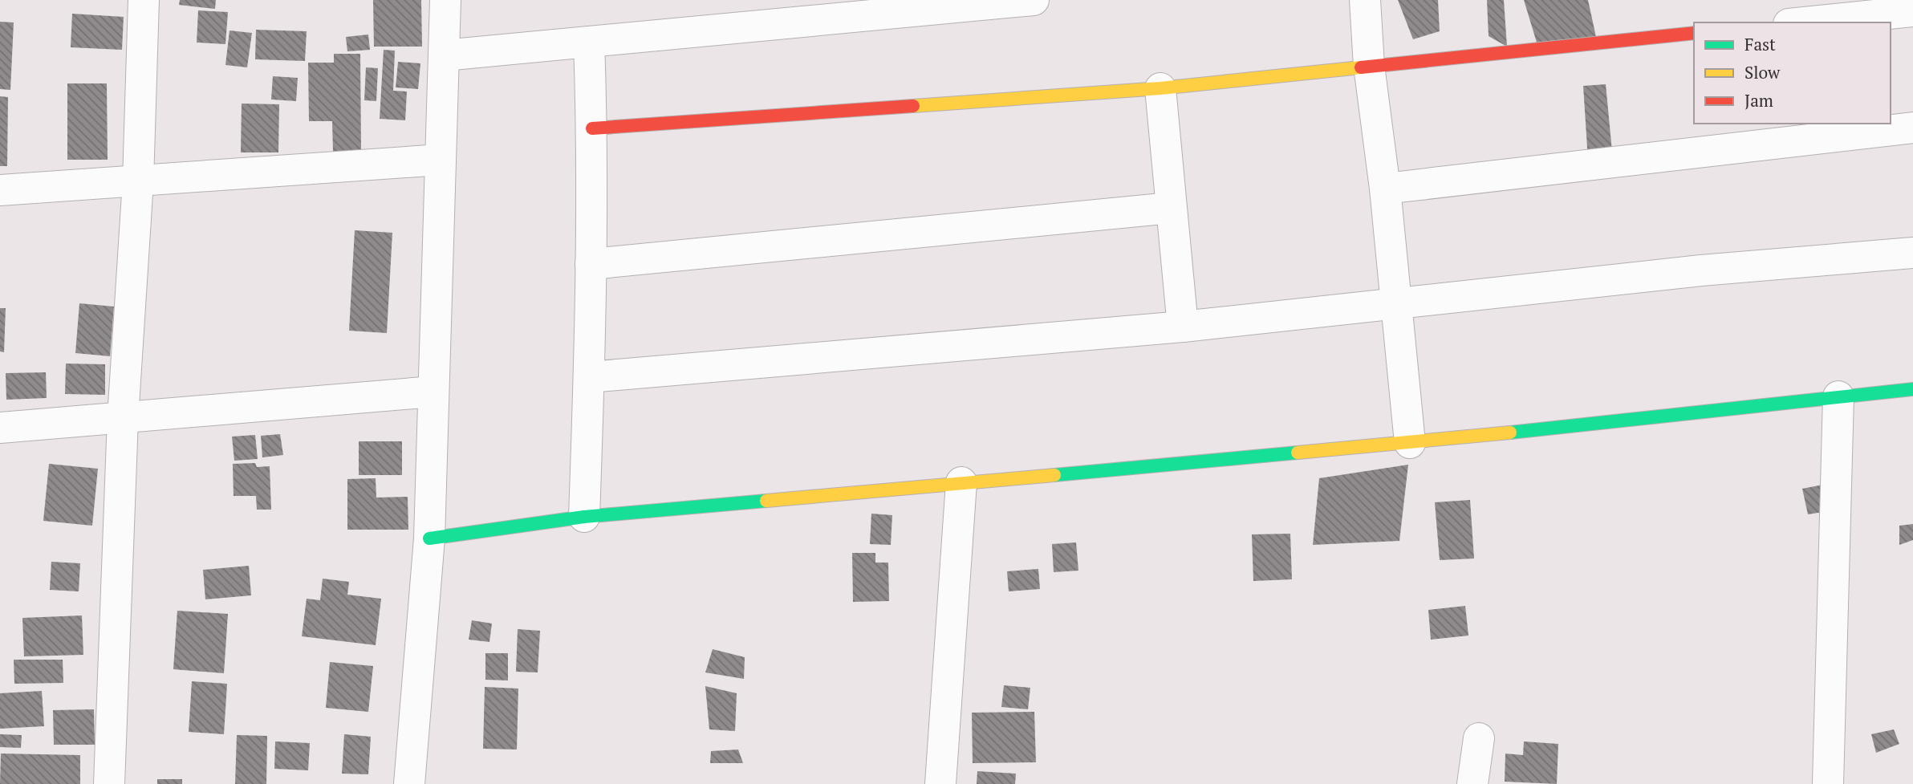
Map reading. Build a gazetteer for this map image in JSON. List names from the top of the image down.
{
  "legend": ["Fast", "Slow", "Jam"]
}
